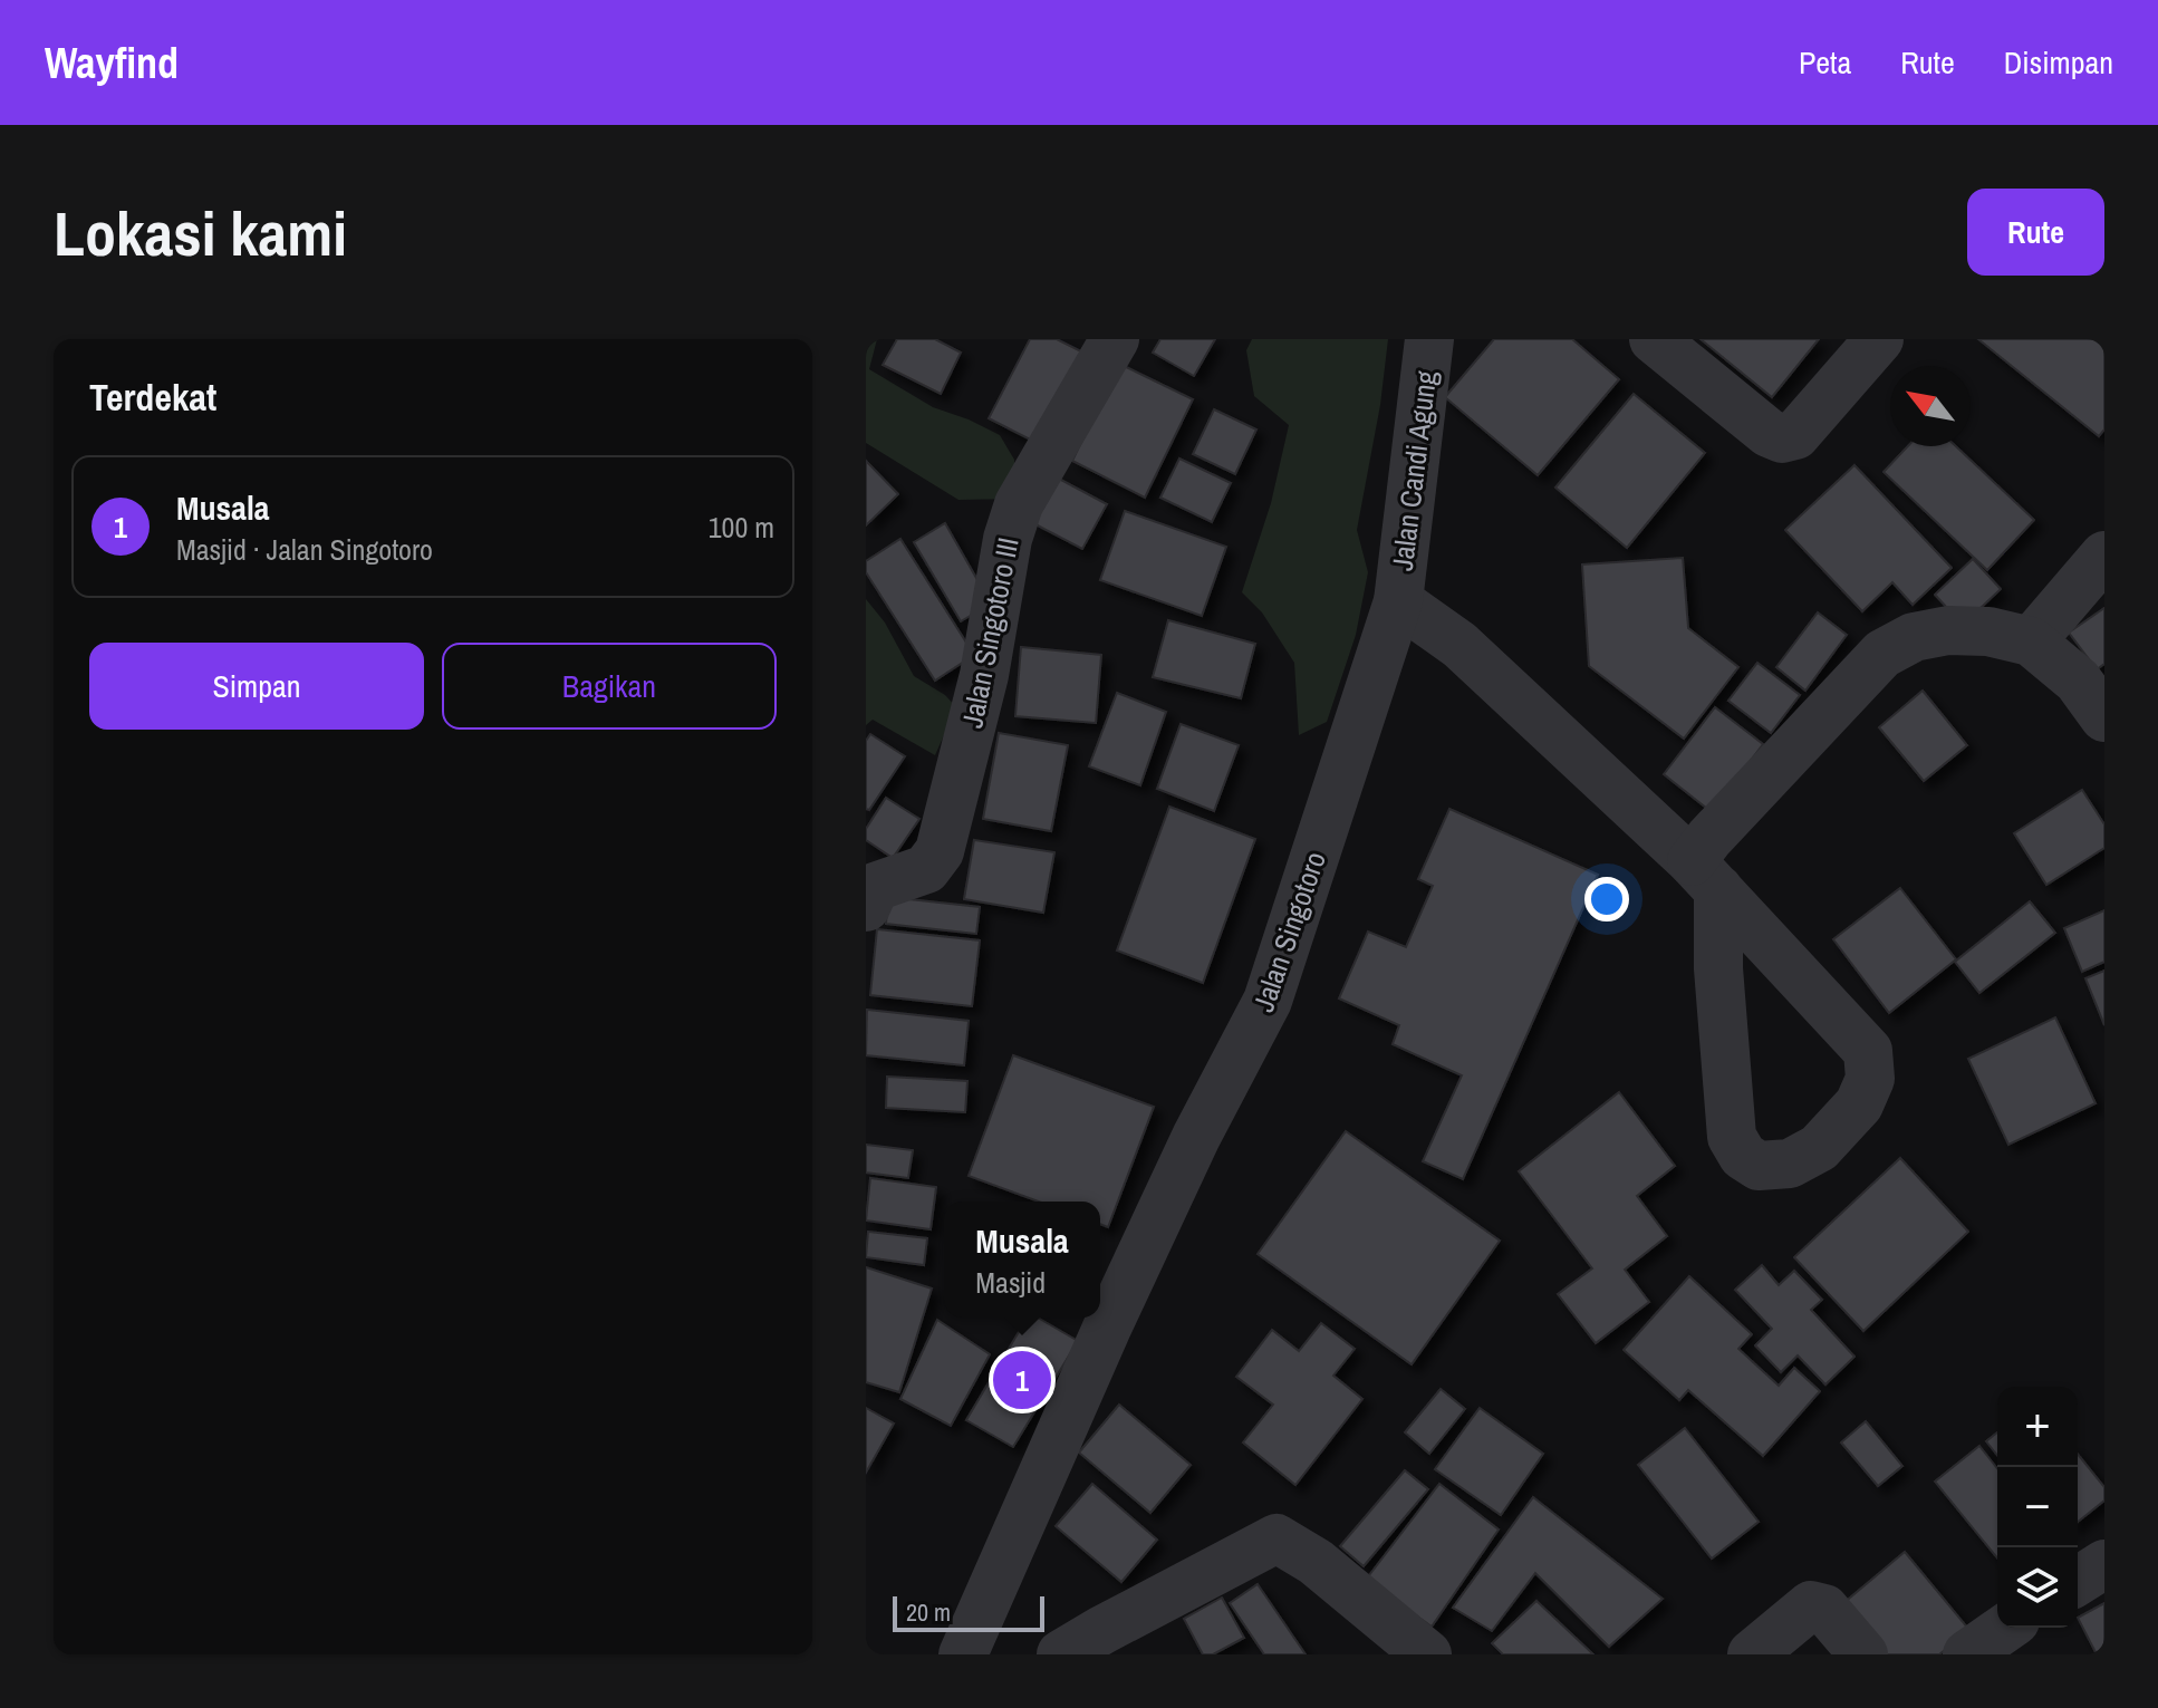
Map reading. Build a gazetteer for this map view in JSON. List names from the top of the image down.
{
  "streets": {
    "street": ["Jalan Candi Agung", "Jalan Singotoro III", "Jalan Singotoro"]
  },
  "crossings": [
    ["Jalan Candi Agung", "Jalan Singotoro"]
  ],
  "scale_bar": "20 m",
  "north": "top left",
  "page": {
    "header": "Wayfind",
    "nav": ["Peta", "Rute", "Disimpan"],
    "buttons": [
      "Rute",
      ["Simpan", "Bagikan"]
    ],
    "title": "Lokasi kami",
    "heading": "Terdekat",
    "list": [
      {
        "mark": "1",
        "name": "Musala",
        "note": "Masjid · Jalan Singotoro",
        "value": "100 m"
      }
    ],
    "popup": ["Musala", "Masjid"],
    "pins": "1",
    "map_buttons": ["+", "−"],
    "scale": "20 m"
  }
}
